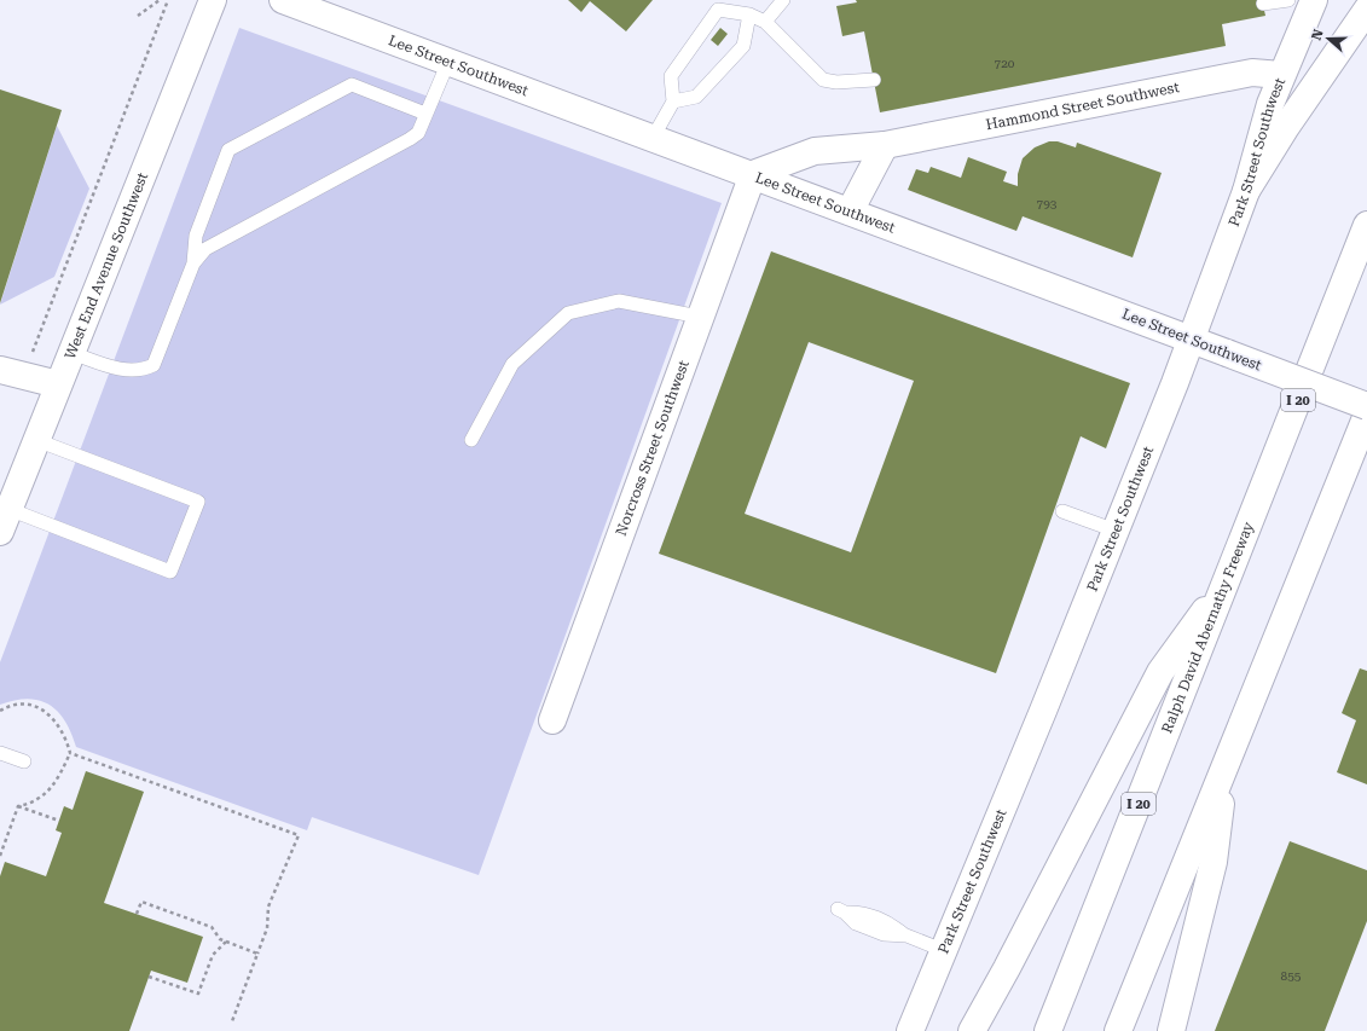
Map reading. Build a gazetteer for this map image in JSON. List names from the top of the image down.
{
  "streets": {
    "main road": [
      "Lee Street Southwest",
      "Hammond Street Southwest",
      "Park Street Southwest",
      "West End Avenue Southwest",
      "I 20",
      "Norcross Street Southwest",
      "Ralph David Abernathy Freeway"
    ]
  },
  "crossings": [
    ["Lee Street Southwest", "Hammond Street Southwest"],
    ["Lee Street Southwest", "Park Street Southwest"],
    ["Lee Street Southwest", "Norcross Street Southwest"],
    ["Hammond Street Southwest", "Park Street Southwest"],
    ["Hammond Street Southwest", "Norcross Street Southwest"]
  ],
  "house_numbers": ["720", "793", "855"],
  "north": "left"
}
